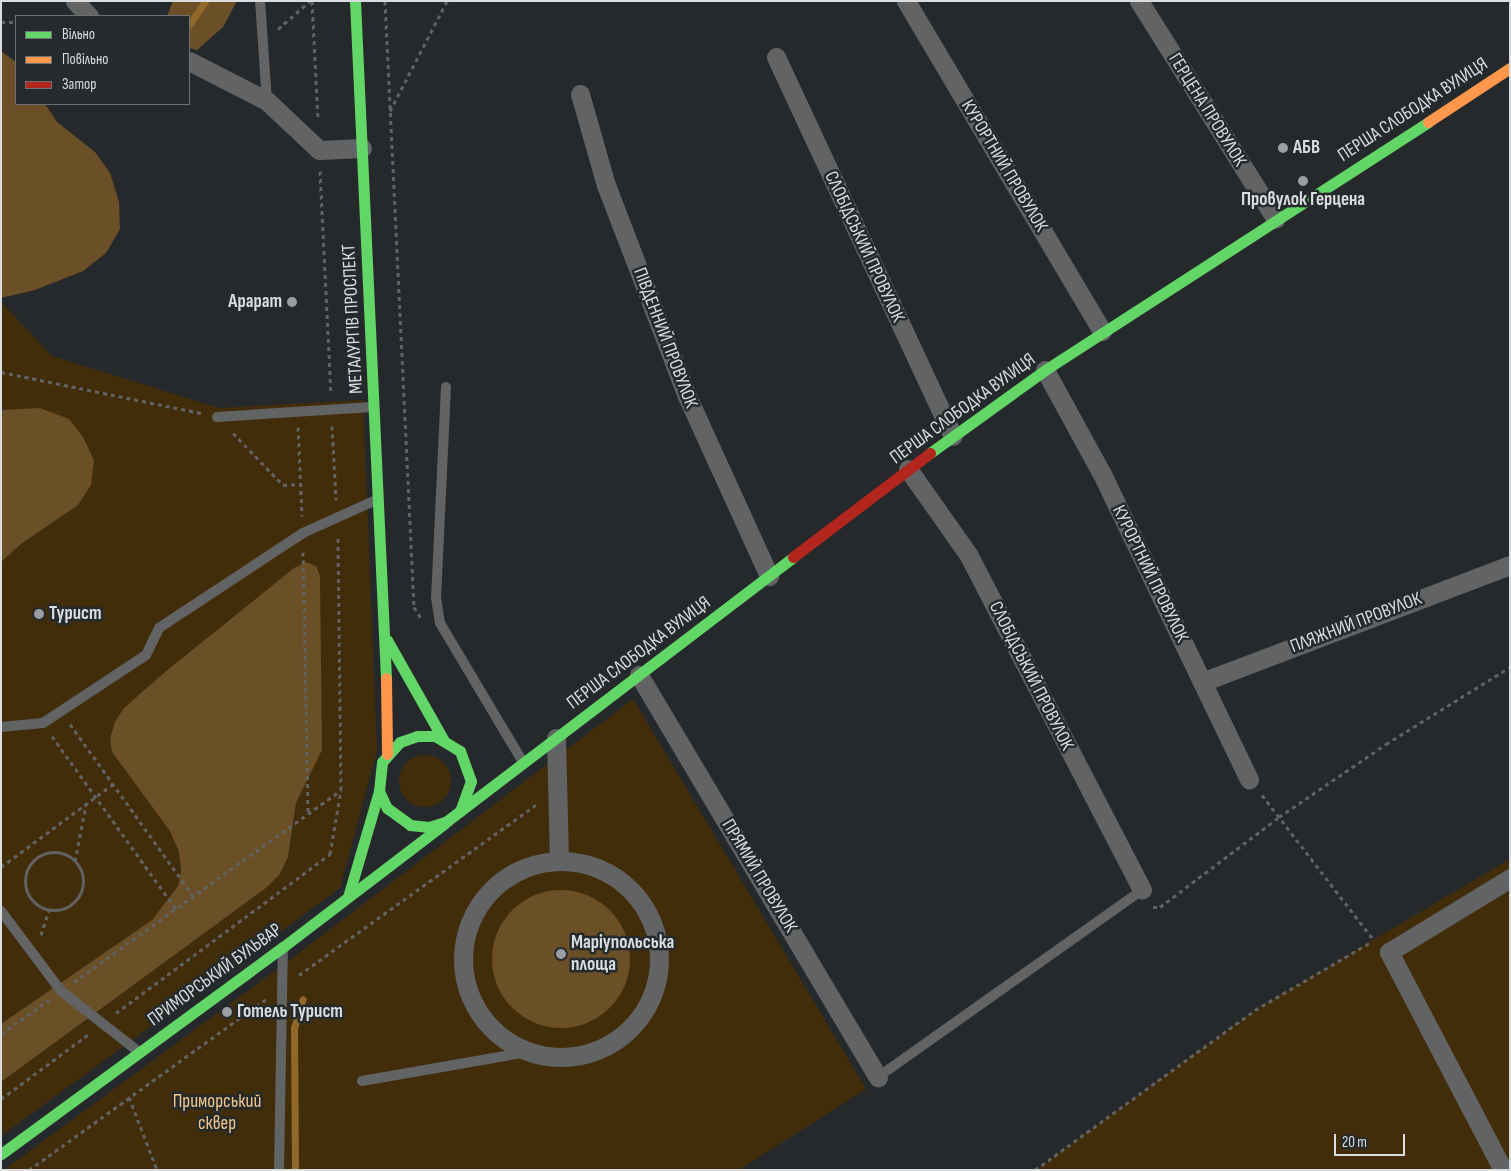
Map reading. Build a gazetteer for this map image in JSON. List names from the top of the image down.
{
  "streets": {
    "street": [
      "ГЕРЦЕНА ПРОВУЛОК",
      "ПЕРША СЛОБОДКА ВУЛИЦЯ",
      "КУРОРТНИЙ ПРОВУЛОК",
      "СЛОБІДСЬКИЙ ПРОВУЛОК",
      "МЕТАЛУРГІВ ПРОСПЕКТ",
      "ПІВДЕННИЙ ПРОВУЛОК",
      "ПЛЯЖНИЙ ПРОВУЛОК",
      "ПРЯМИЙ ПРОВУЛОК",
      "ПРИМОРСЬКИЙ БУЛЬВАР"
    ]
  },
  "crossings": [
    ["ГЕРЦЕНА ПРОВУЛОК", "ПЕРША СЛОБОДКА ВУЛИЦЯ"],
    ["ПЕРША СЛОБОДКА ВУЛИЦЯ", "КУРОРТНИЙ ПРОВУЛОК"],
    ["ПЕРША СЛОБОДКА ВУЛИЦЯ", "СЛОБІДСЬКИЙ ПРОВУЛОК"],
    ["ПЕРША СЛОБОДКА ВУЛИЦЯ", "МЕТАЛУРГІВ ПРОСПЕКТ"],
    ["ПЕРША СЛОБОДКА ВУЛИЦЯ", "ПІВДЕННИЙ ПРОВУЛОК"],
    ["ПЕРША СЛОБОДКА ВУЛИЦЯ", "ПРЯМИЙ ПРОВУЛОК"],
    ["ПЕРША СЛОБОДКА ВУЛИЦЯ", "ПРИМОРСЬКИЙ БУЛЬВАР"],
    ["КУРОРТНИЙ ПРОВУЛОК", "ПЛЯЖНИЙ ПРОВУЛОК"],
    ["МЕТАЛУРГІВ ПРОСПЕКТ", "ПРИМОРСЬКИЙ БУЛЬВАР"]
  ],
  "parks": ["Приморський сквер"],
  "places": [
    "АБВ",
    "Провулок Герцена",
    "Арарат",
    "Турист",
    "Маріупольська площа",
    "Готель Турист"
  ],
  "legend": ["Вільно", "Повільно", "Затор"],
  "scale_bar": "20 m"
}
